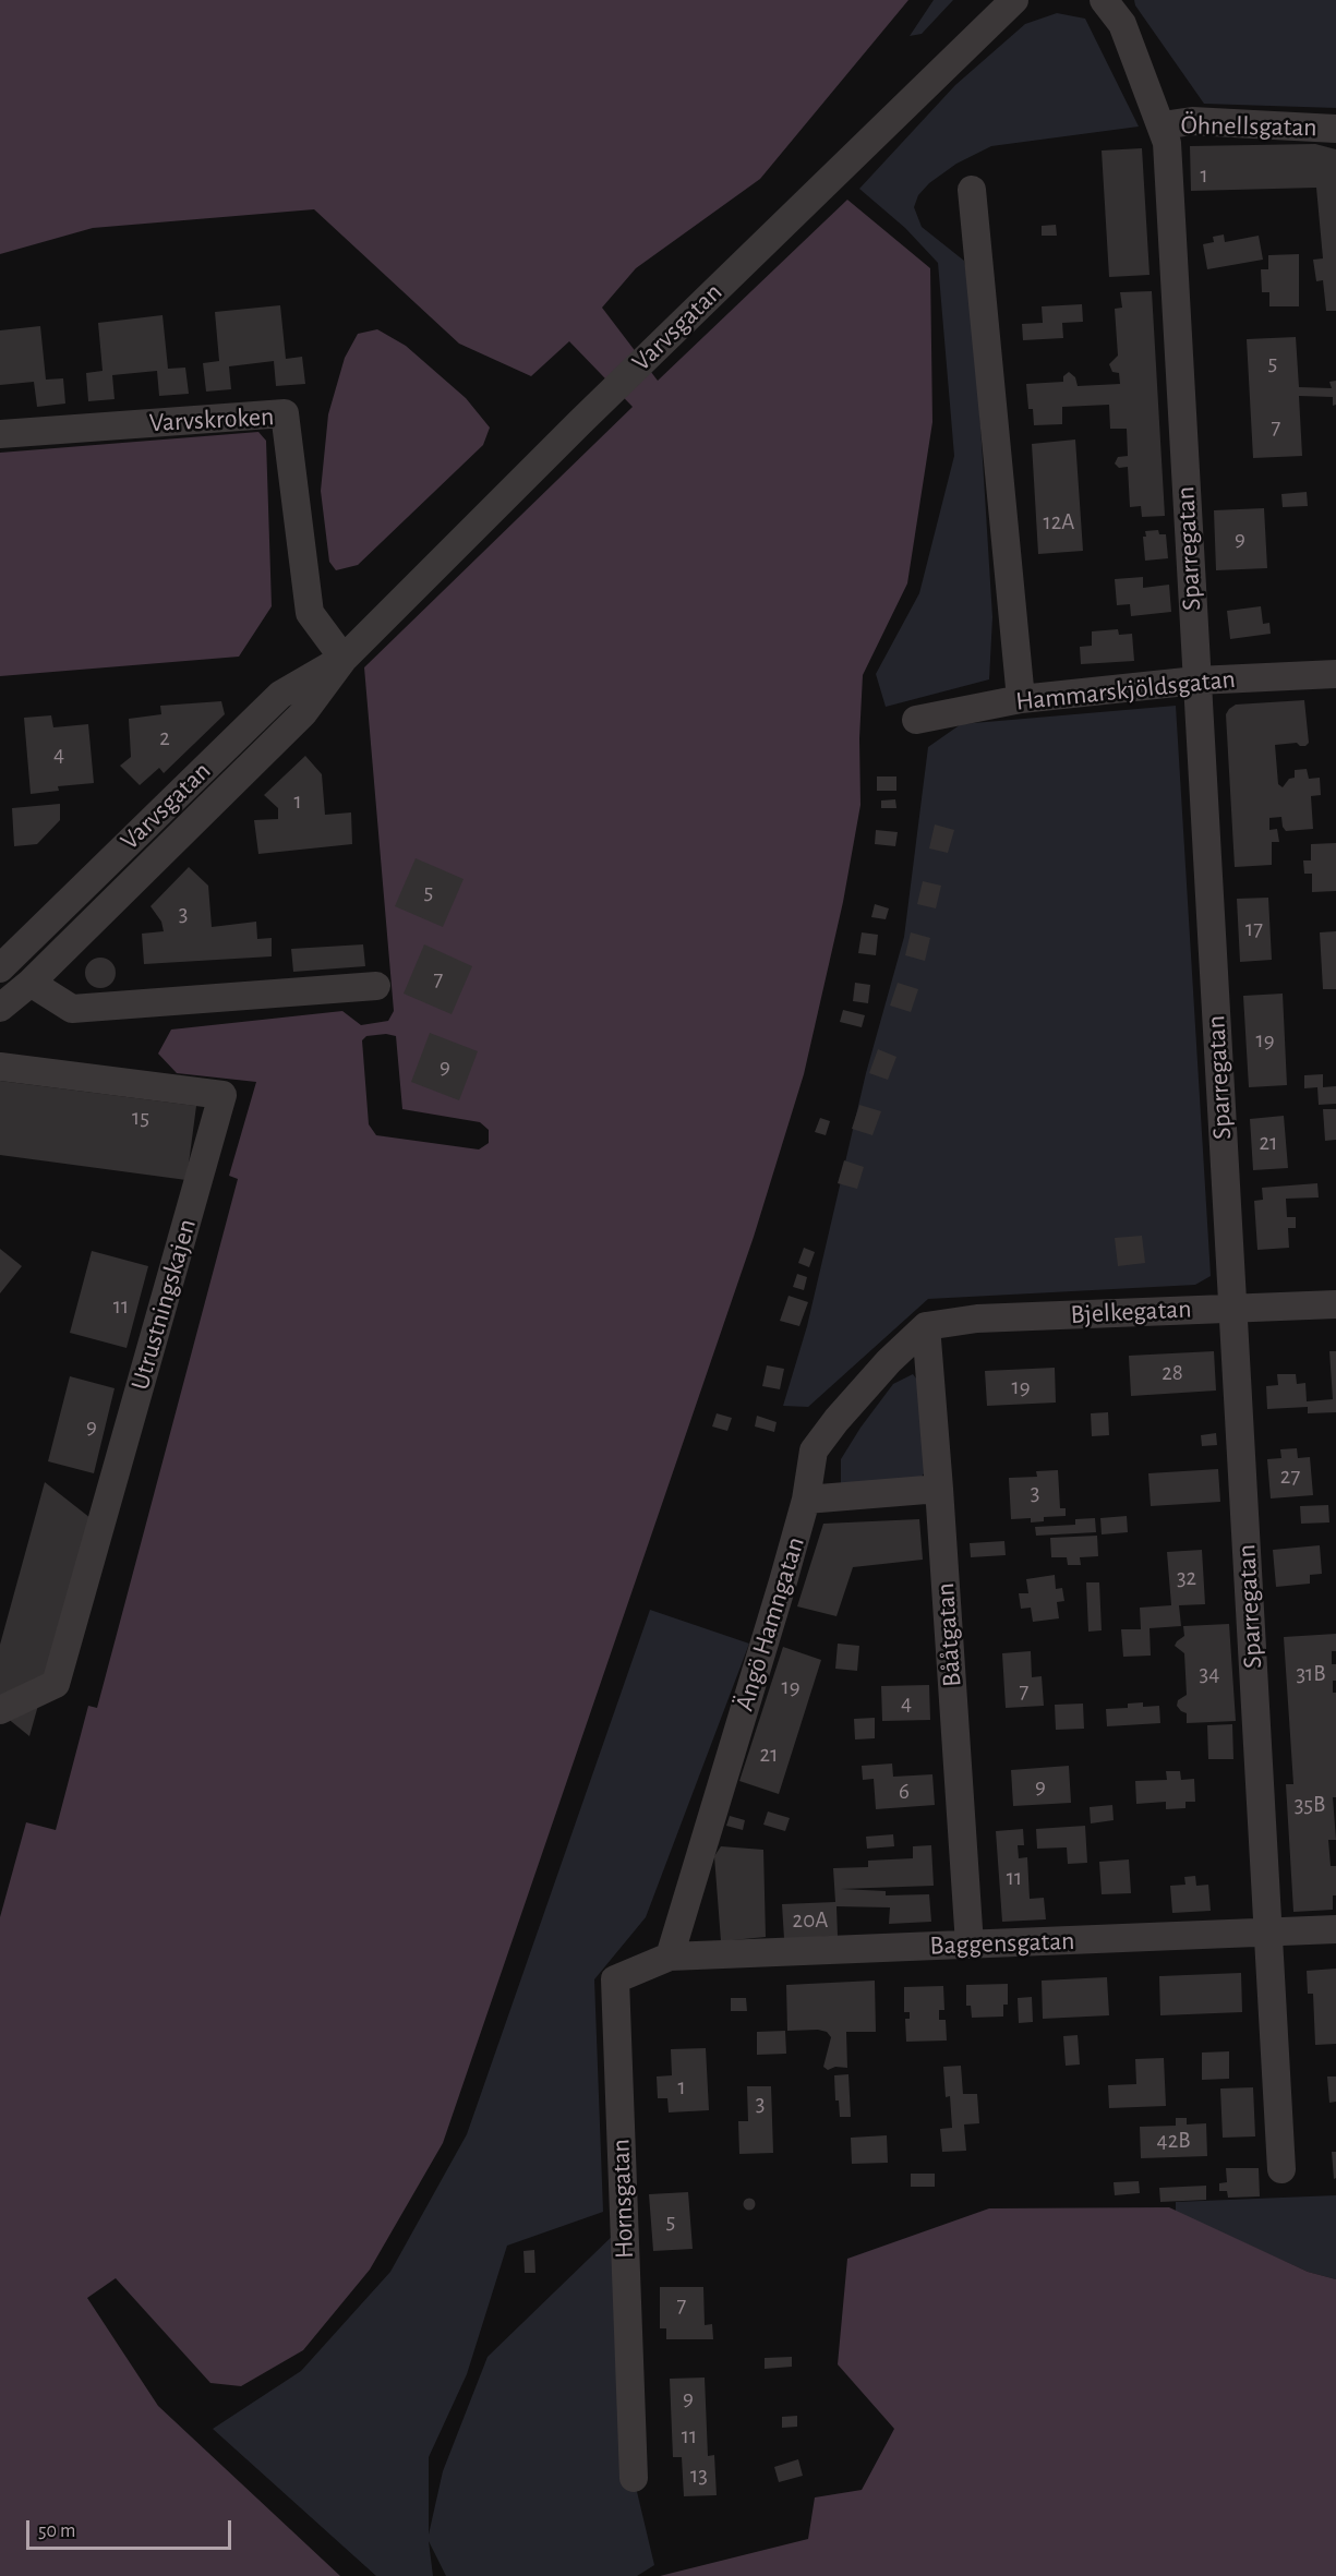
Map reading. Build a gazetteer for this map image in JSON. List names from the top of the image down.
{
  "streets": {
    "street": [
      "Öhnellsgatan",
      "Varvsgatan",
      "Varvskroken",
      "Sparregatan",
      "Hammarskjöldsgatan",
      "Utrustningskajen",
      "Bjelkegatan",
      "Ängö Hamngatan",
      "Bååtgatan",
      "Baggensgatan",
      "Hornsgatan"
    ]
  },
  "crossings": [
    ["Öhnellsgatan", "Sparregatan"],
    ["Varvsgatan", "Varvskroken"],
    ["Sparregatan", "Hammarskjöldsgatan"],
    ["Sparregatan", "Bjelkegatan"],
    ["Sparregatan", "Baggensgatan"],
    ["Bjelkegatan", "Ängö Hamngatan"],
    ["Bjelkegatan", "Bååtgatan"],
    ["Ängö Hamngatan", "Bååtgatan"],
    ["Ängö Hamngatan", "Baggensgatan"],
    ["Ängö Hamngatan", "Hornsgatan"],
    ["Bååtgatan", "Baggensgatan"],
    ["Baggensgatan", "Hornsgatan"]
  ],
  "house_numbers": [
    "1",
    "5",
    "7",
    "12A",
    "9",
    "2",
    "4",
    "1",
    "5",
    "3",
    "17",
    "7",
    "19",
    "9",
    "15",
    "21",
    "11",
    "28",
    "19",
    "9",
    "27",
    "3",
    "32",
    "34",
    "31B",
    "19",
    "7",
    "4",
    "21",
    "9",
    "6",
    "35B",
    "11",
    "20A",
    "1",
    "3",
    "42B",
    "5",
    "7",
    "9",
    "11",
    "13"
  ],
  "scale_bar": "50 m"
}
